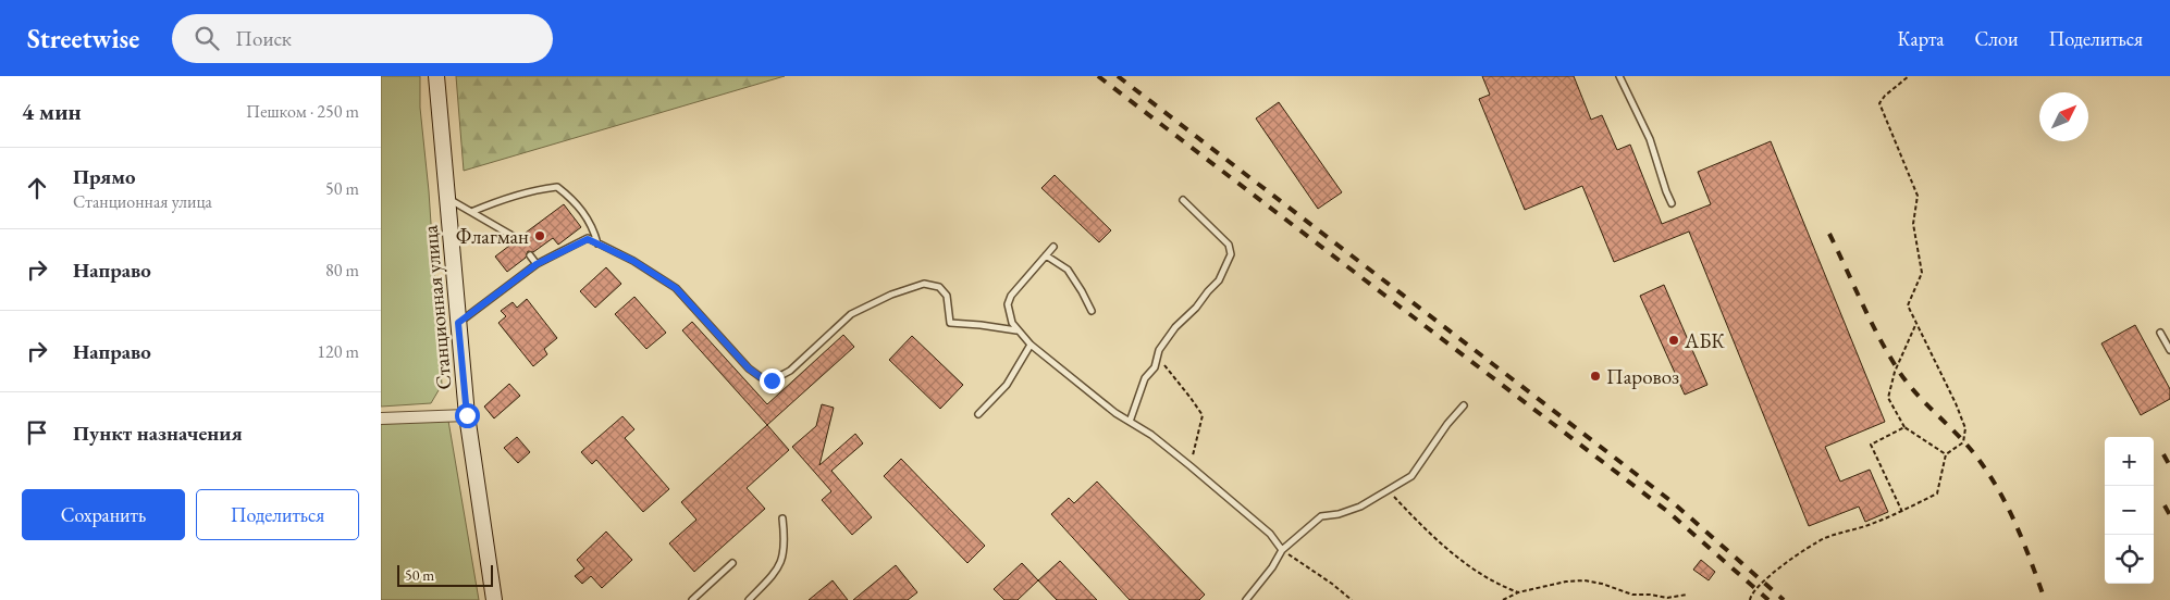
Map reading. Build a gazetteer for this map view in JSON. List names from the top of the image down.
{
  "streets": {
    "main road": ["Станционная улица"]
  },
  "places": ["Флагман", "АБК", "Паровоз"],
  "scale_bar": "50 m",
  "north": "top right",
  "page": {
    "header": "Streetwise",
    "search": "Поиск",
    "nav": ["Карта", "Слои", "Поделиться"],
    "heading": ["4 мин", "Пешком · 250 m"],
    "list": [
      ["Прямо", "Станционная улица", "50 m"],
      ["Направо", "80 m"],
      ["Направо", "120 m"],
      "Пункт назначения"
    ],
    "map_buttons": ["+", "−"],
    "buttons": ["Сохранить", "Поделиться"],
    "scale": "50 m"
  }
}
